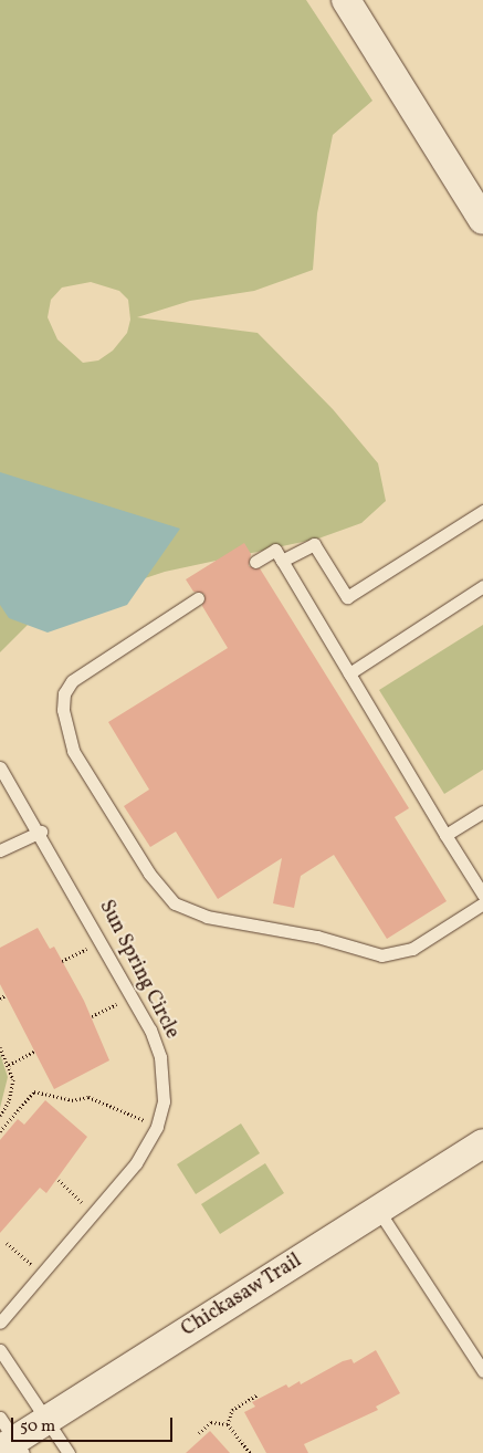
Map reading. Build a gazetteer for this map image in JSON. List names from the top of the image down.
{
  "streets": {
    "street": ["Chickasaw Trail"],
    "lane": ["Sun Spring Circle"]
  },
  "scale_bar": "50 m"
}
